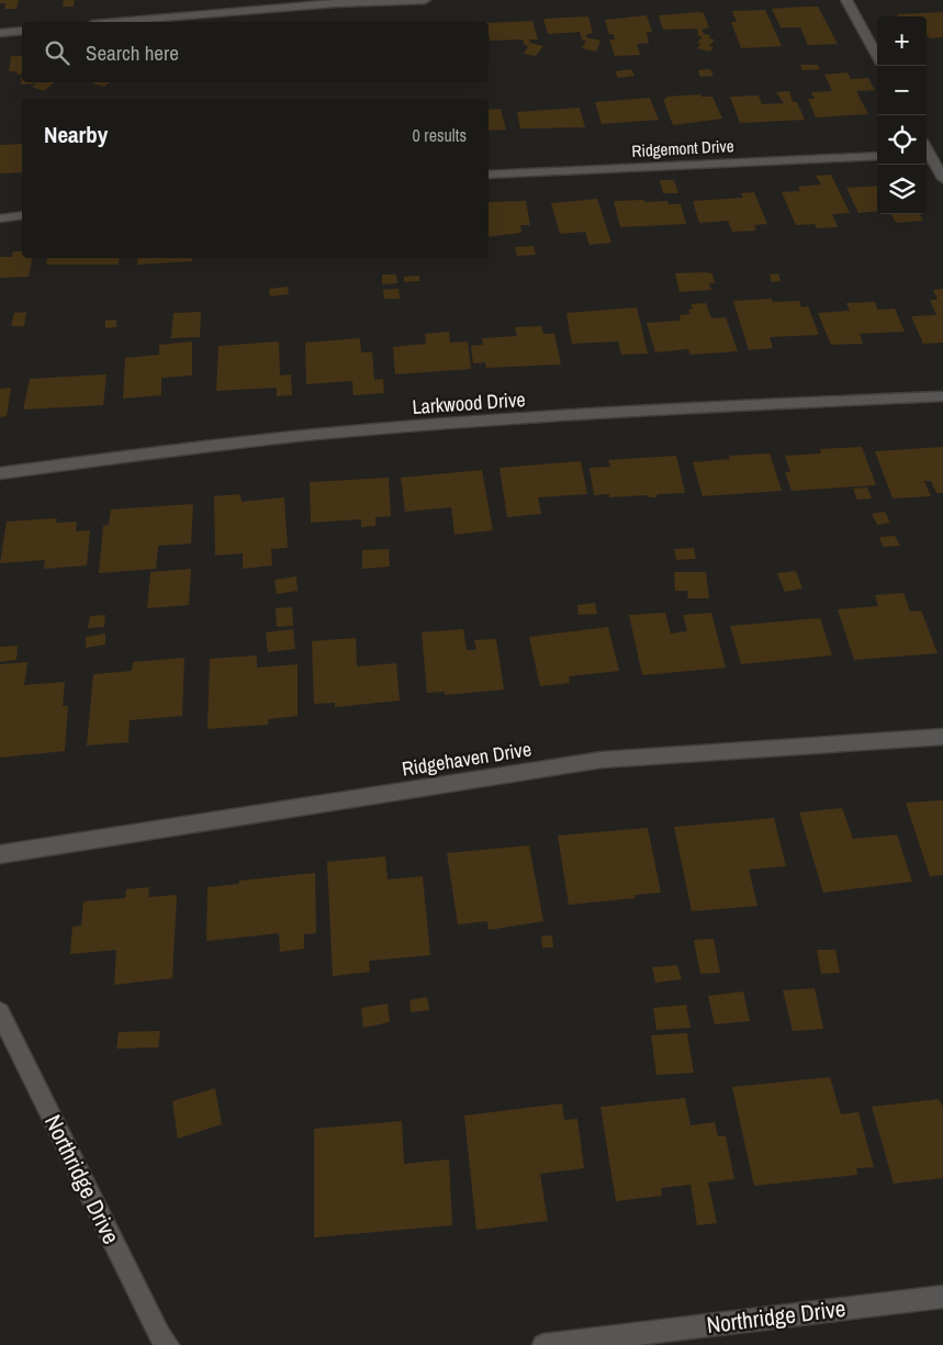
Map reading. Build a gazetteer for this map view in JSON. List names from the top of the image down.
{
  "streets": {
    "street": [
      "Ridgemont Drive",
      "Larkwood Drive",
      "Ridgehaven Drive",
      "Northridge Drive"
    ]
  },
  "page": {
    "map_buttons": ["+", "−"],
    "search": "Search here",
    "heading": ["Nearby", "0 results"]
  }
}
